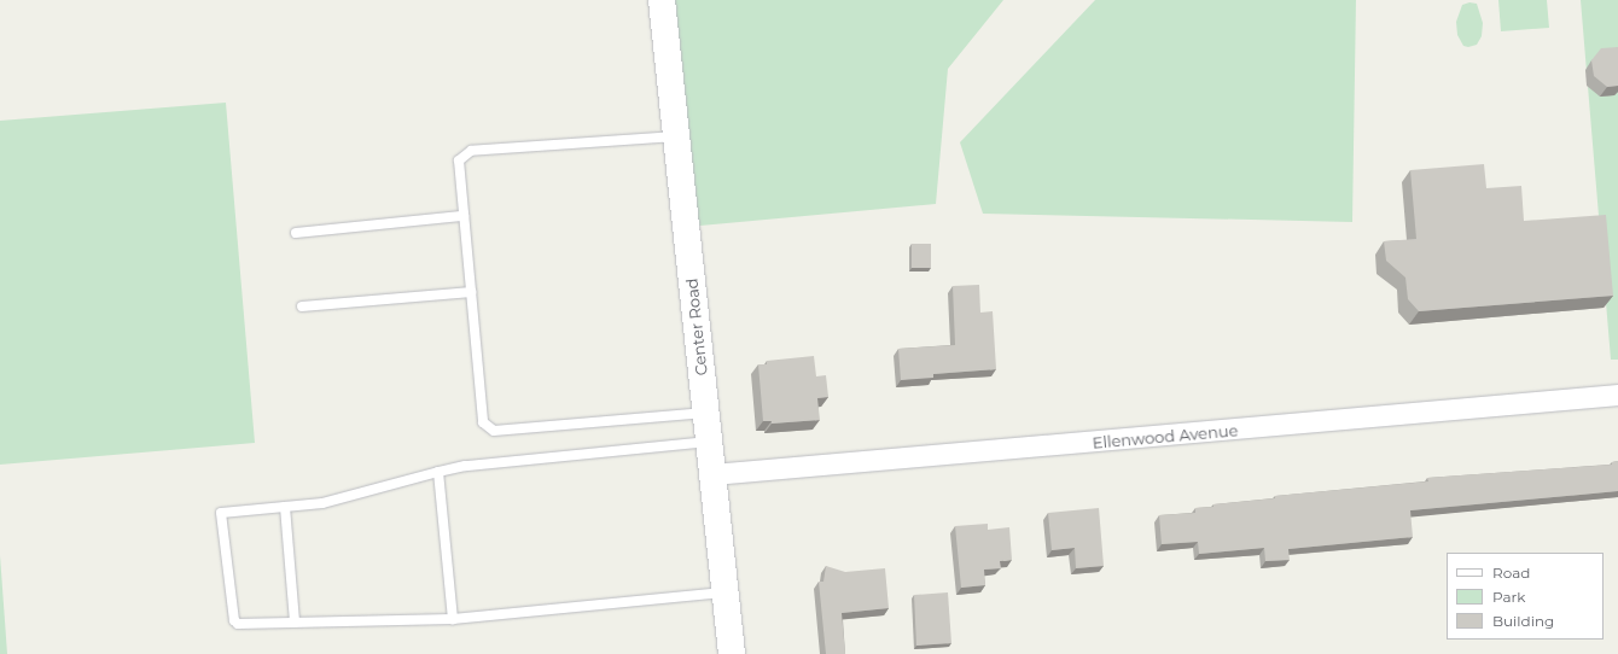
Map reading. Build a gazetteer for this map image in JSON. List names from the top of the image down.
{
  "streets": {
    "main road": ["Center Road"],
    "street": ["Ellenwood Avenue"]
  },
  "crossings": [
    ["Center Road", "Ellenwood Avenue"]
  ],
  "legend": ["Road", "Park", "Building"]
}
